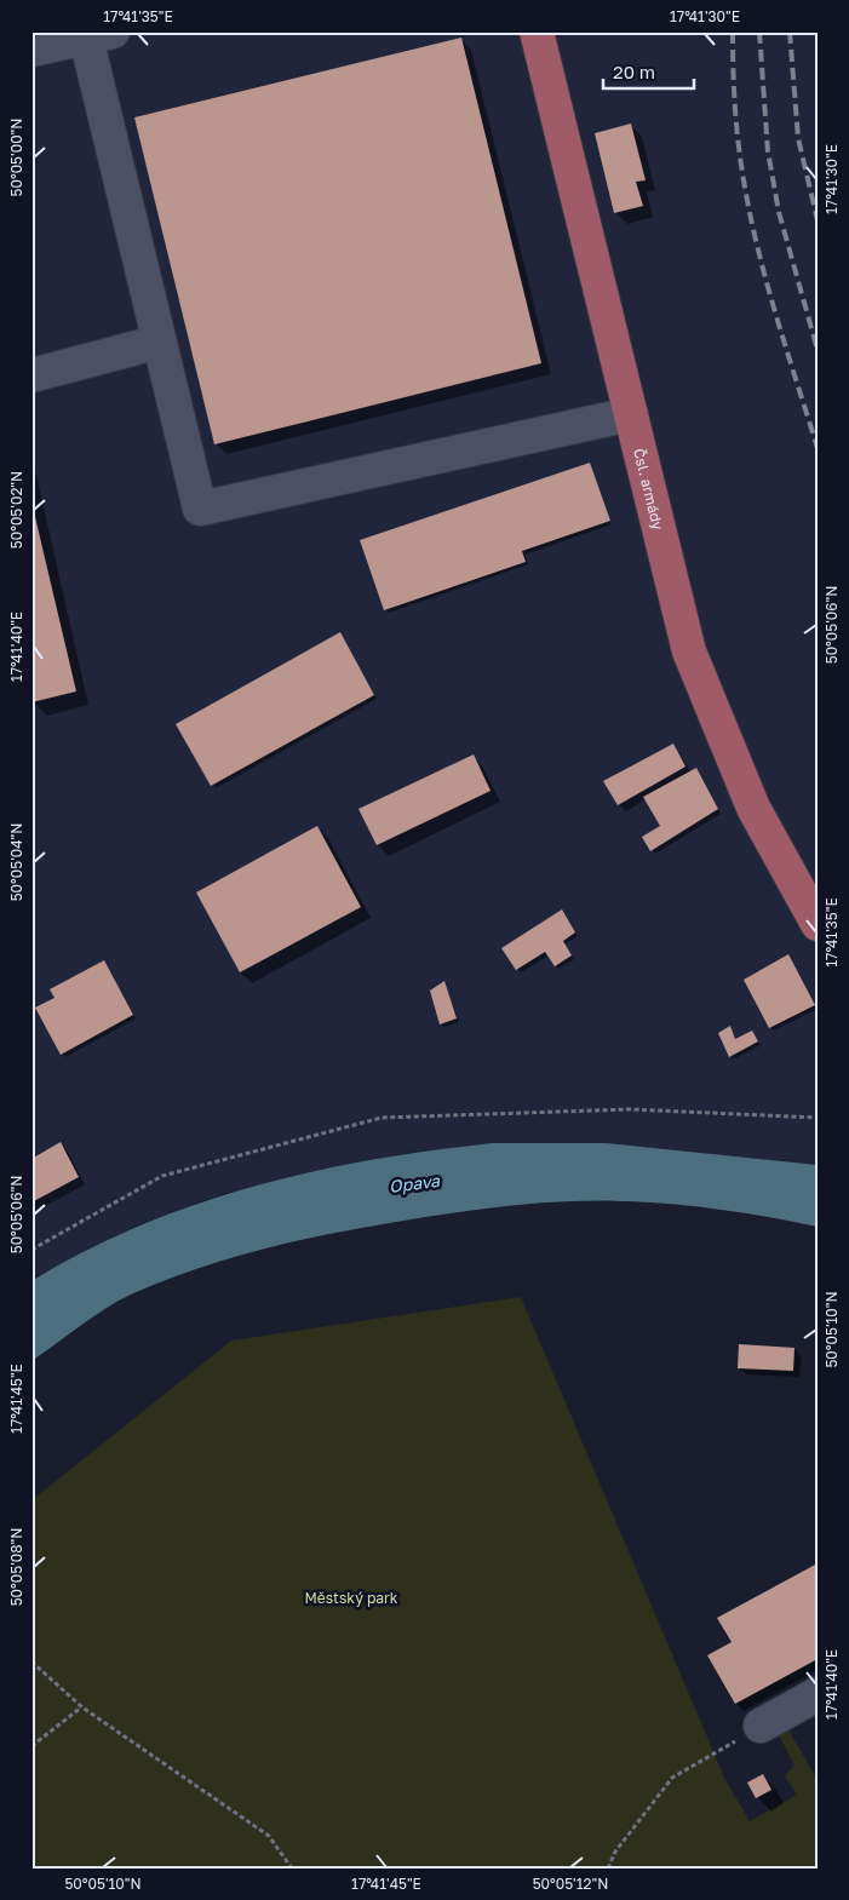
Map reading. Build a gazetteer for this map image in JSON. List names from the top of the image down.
{
  "streets": {
    "main road": ["Čsl. armády"]
  },
  "water": ["Opava"],
  "parks": ["Městský park"],
  "scale_bar": "20 m",
  "coordinates": [
    "17°41'35\"E",
    "17°41'30\"E",
    "50°05'00\"N",
    "50°05'02\"N",
    "50°05'06\"N",
    "17°41'40\"E",
    "50°05'04\"N",
    "50°05'10\"N",
    "17°41'45\"E",
    "50°05'08\"N",
    "50°05'12\"N"
  ]
}
